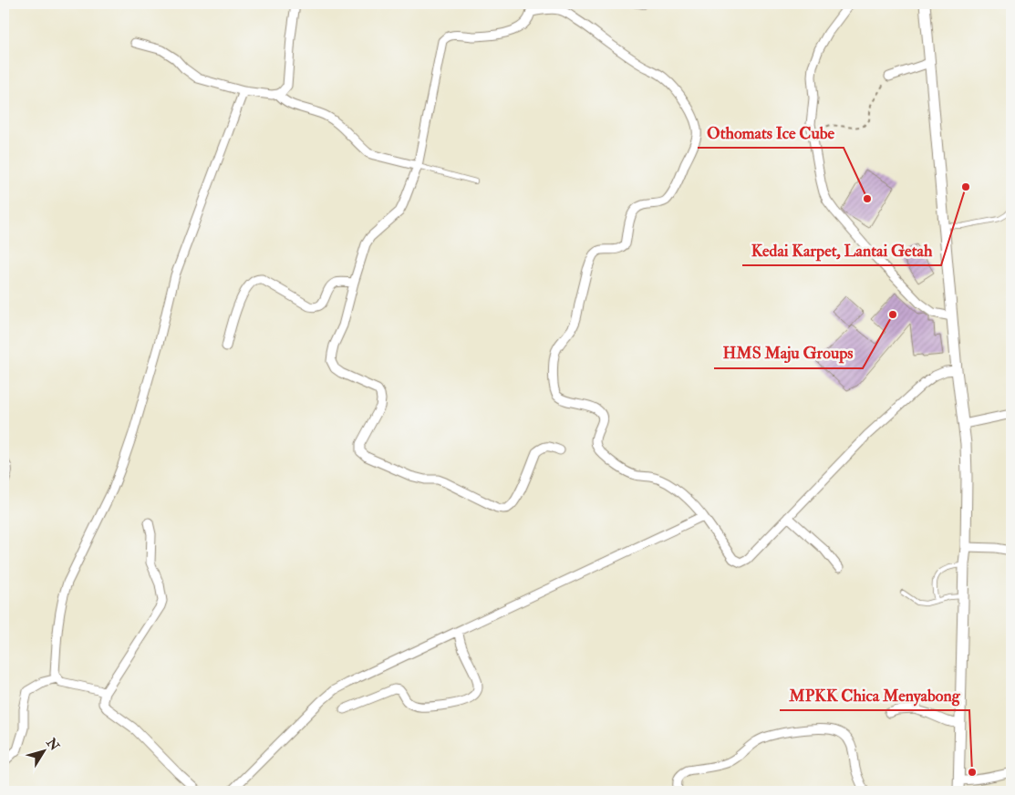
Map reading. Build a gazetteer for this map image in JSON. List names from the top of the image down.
{
  "places": [
    "Kedai Karpet, Lantai Getah",
    "Othomats Ice Cube",
    "HMS Maju Groups",
    "MPKK Chica Menyabong"
  ],
  "north": "top right"
}
